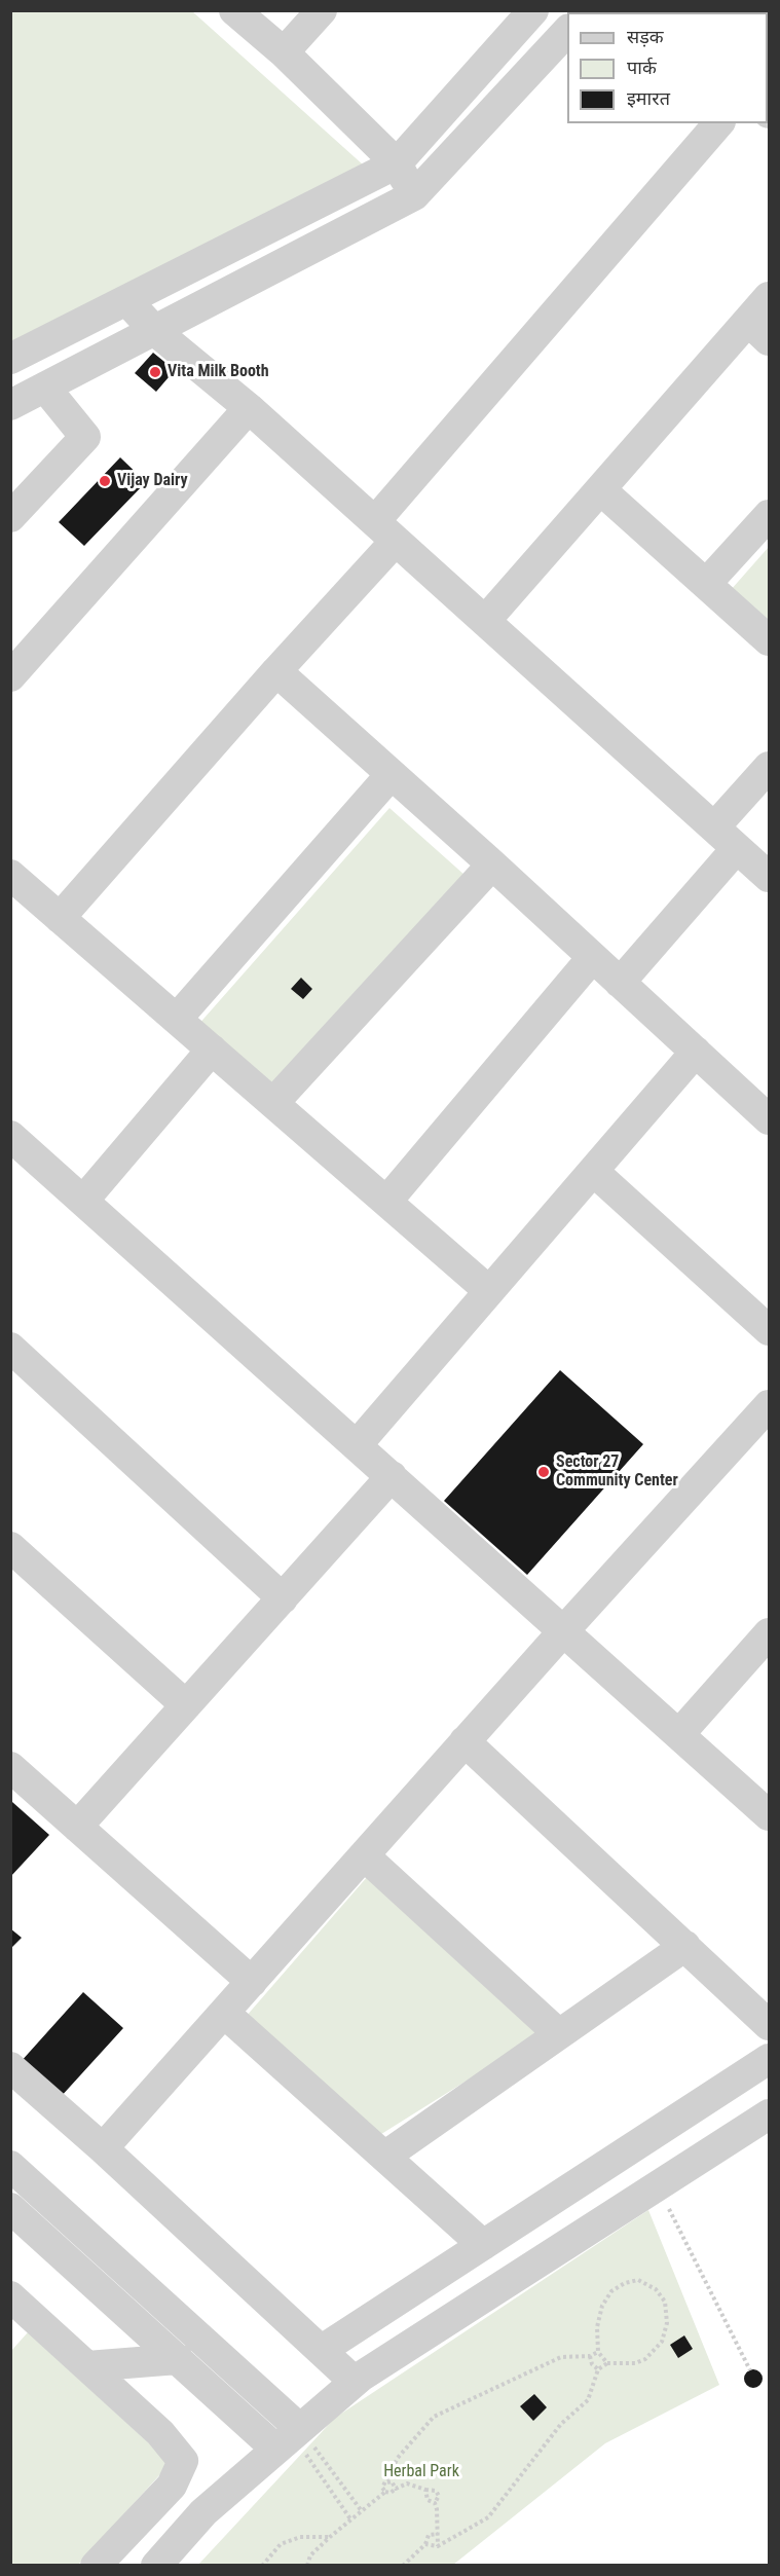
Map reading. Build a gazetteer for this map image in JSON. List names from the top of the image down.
{
  "parks": ["Herbal Park"],
  "places": ["Vita Milk Booth", "Vijay Dairy", "Sector 27 Community Center"],
  "legend": ["सड़क", "पार्क", "इमारत"]
}
